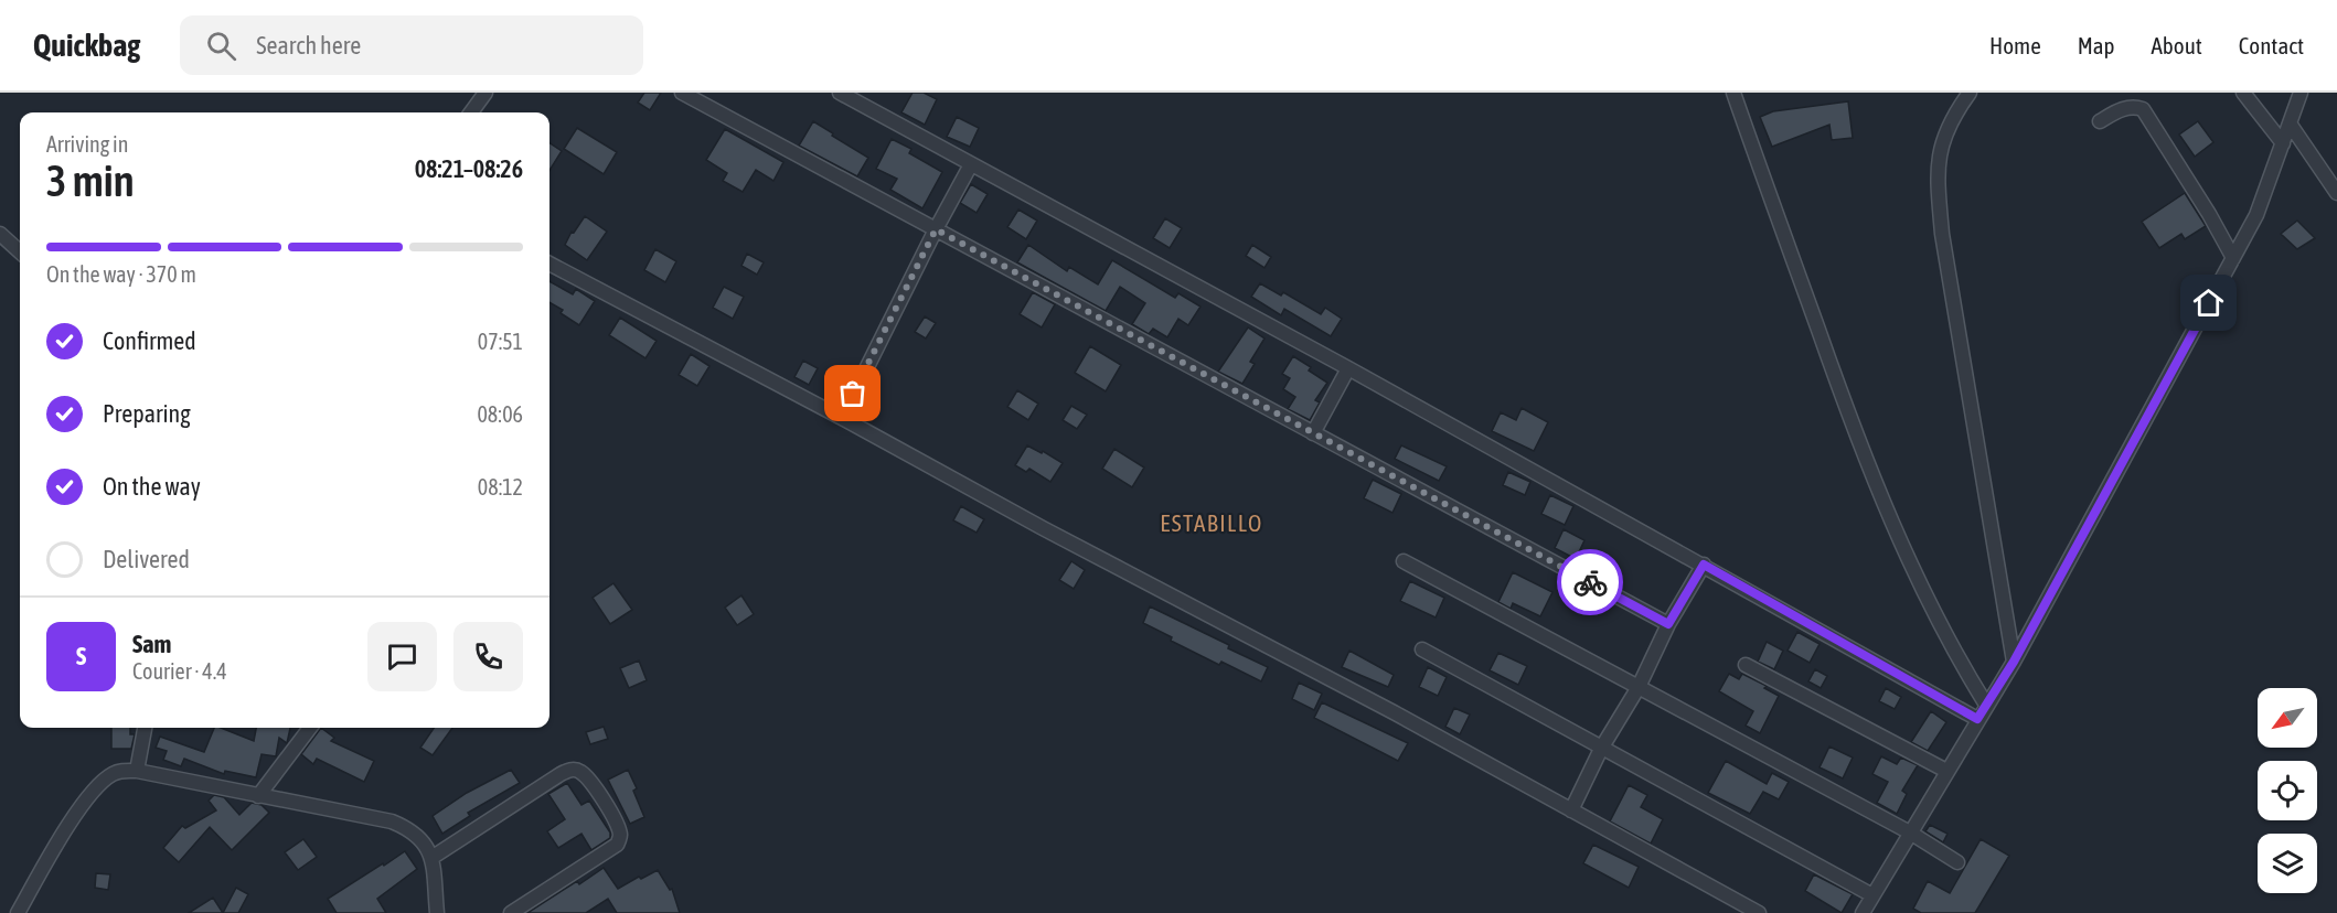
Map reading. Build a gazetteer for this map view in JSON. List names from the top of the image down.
{
  "districts": ["ESTABILLO"],
  "north": "bottom left",
  "page": {
    "header": "Quickbag",
    "search": "Search here",
    "nav": [
      "Home",
      "Map",
      "About",
      "Contact"
    ],
    "heading": ["3 min", "Arriving in", "08:21–08:26"],
    "panel": ["Sam", "Courier · 4.4"],
    "bar": "On the way · 370 m",
    "list": [
      ["Confirmed", "07:51"],
      ["Preparing", "08:06"],
      ["On the way", "08:12"],
      "Delivered"
    ],
    "round": "S"
  }
}
